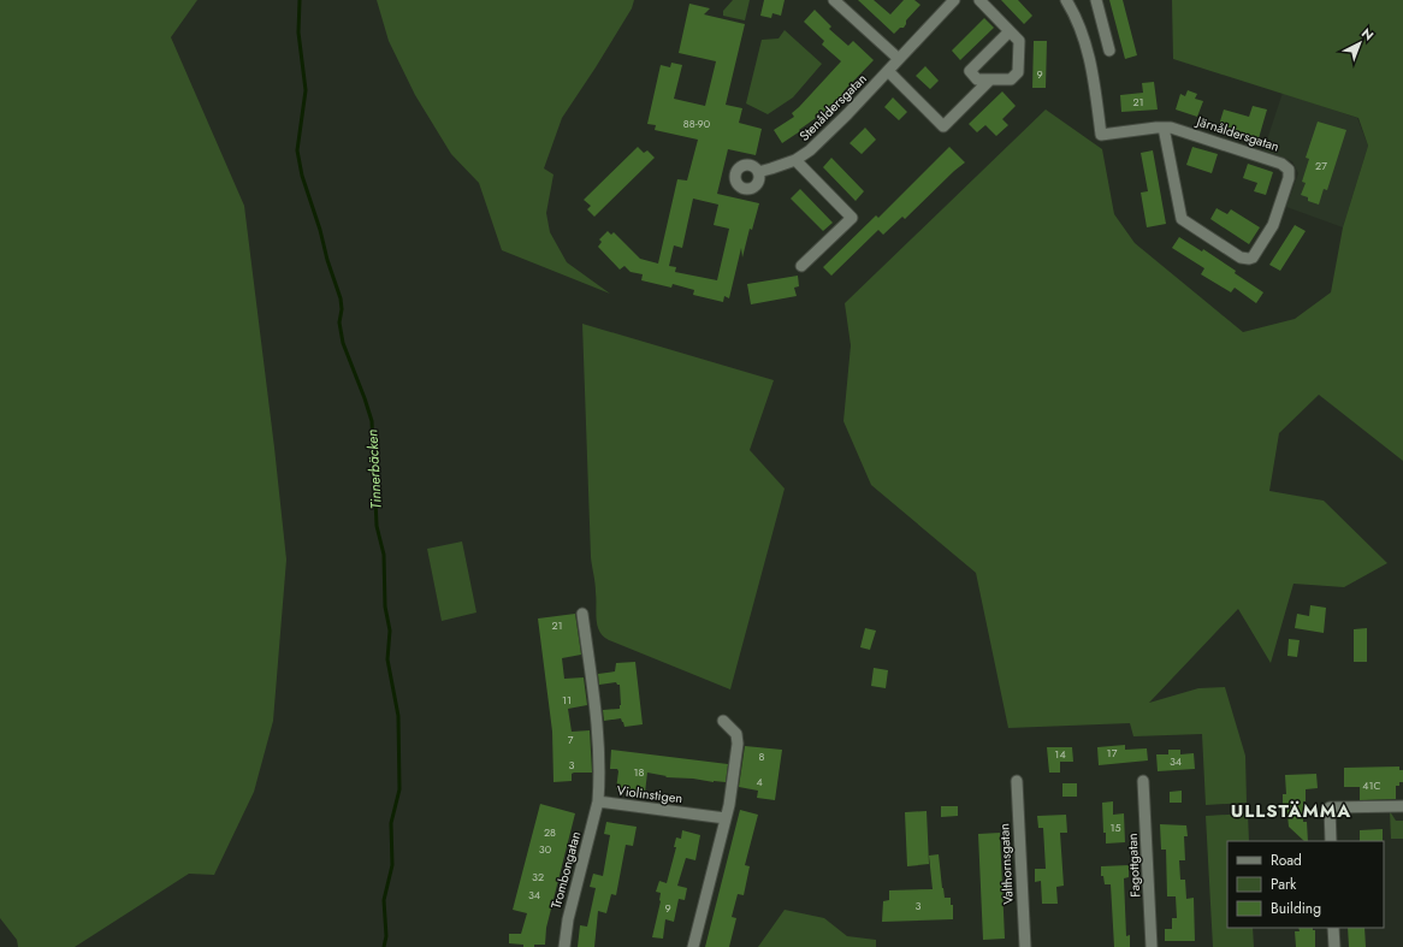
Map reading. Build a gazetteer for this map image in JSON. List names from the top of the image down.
{
  "streets": {
    "street": [
      "Stenåldersgatan",
      "Järnåldersgatan",
      "Violinstigen",
      "Valthornsgatan",
      "Fagottgatan",
      "Trombongatan"
    ]
  },
  "crossings": [
    ["Violinstigen", "Trombongatan"]
  ],
  "districts": ["ULLSTÄMMA"],
  "water": ["Tinnerbäcken"],
  "house_numbers": [
    "9",
    "21",
    "88-90",
    "27",
    "21",
    "11",
    "7",
    "17",
    "14",
    "8",
    "34",
    "3",
    "18",
    "4",
    "41C",
    "15",
    "28",
    "30",
    "32",
    "34",
    "3",
    "9"
  ],
  "legend": ["Road", "Park", "Building"],
  "north": "top right"
}
